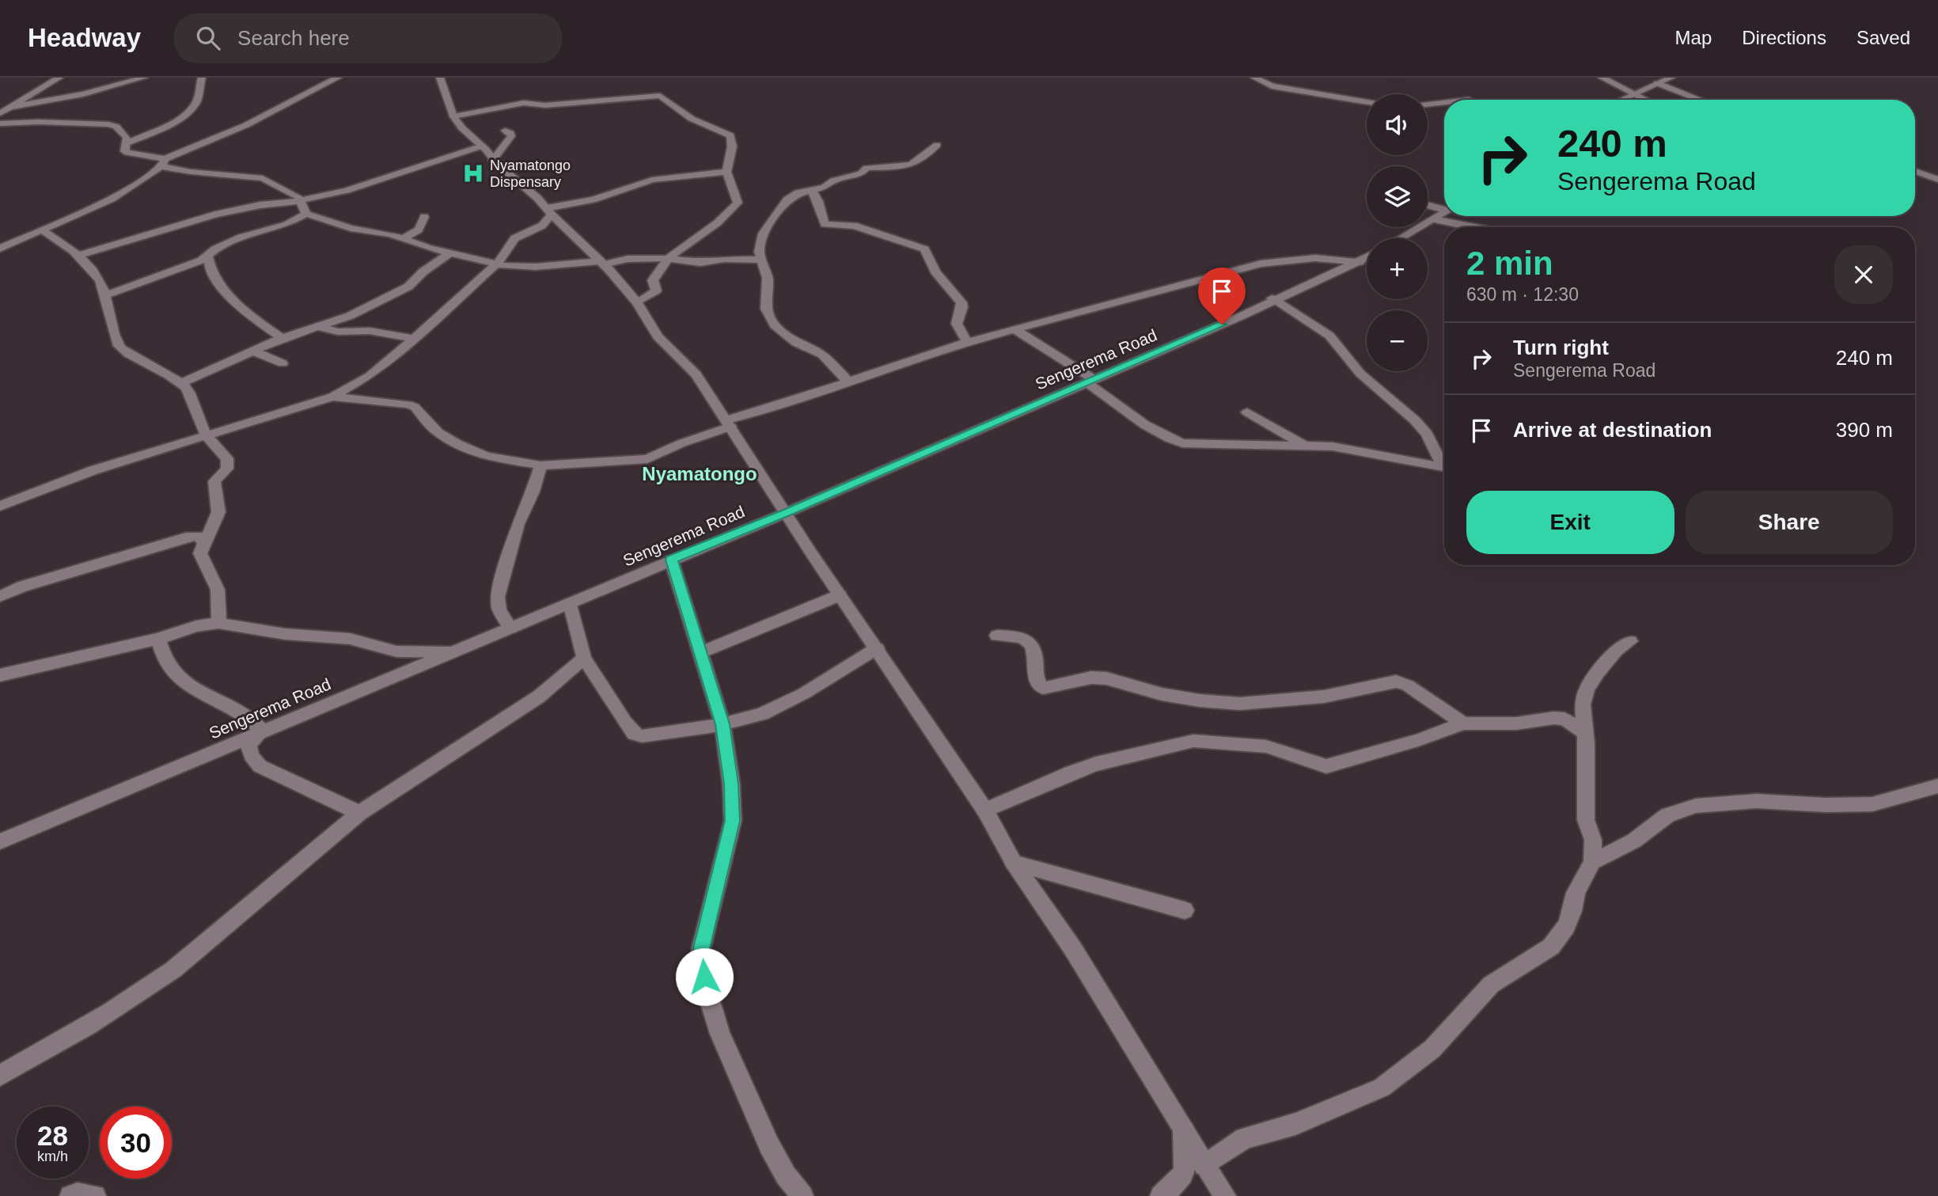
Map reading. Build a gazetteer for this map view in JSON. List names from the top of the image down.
{
  "streets": {
    "street": ["Sengerema Road"]
  },
  "districts": ["Nyamatongo"],
  "places": {
    "hospital": ["Nyamatongo Dispensary"]
  },
  "page": {
    "header": "Headway",
    "search": "Search here",
    "nav": ["Map", "Directions", "Saved"],
    "map_buttons": ["+", "−"],
    "turn": ["240 m", "Sengerema Road"],
    "heading": ["2 min", "630 m · 12:30"],
    "list": [
      {
        "name": "Turn right",
        "note": "Sengerema Road",
        "value": "240 m"
      },
      {
        "name": "Arrive at destination",
        "value": "390 m"
      }
    ],
    "buttons": ["Exit", "Share"],
    "speed": "28 km/h",
    "limit": "30"
  }
}
